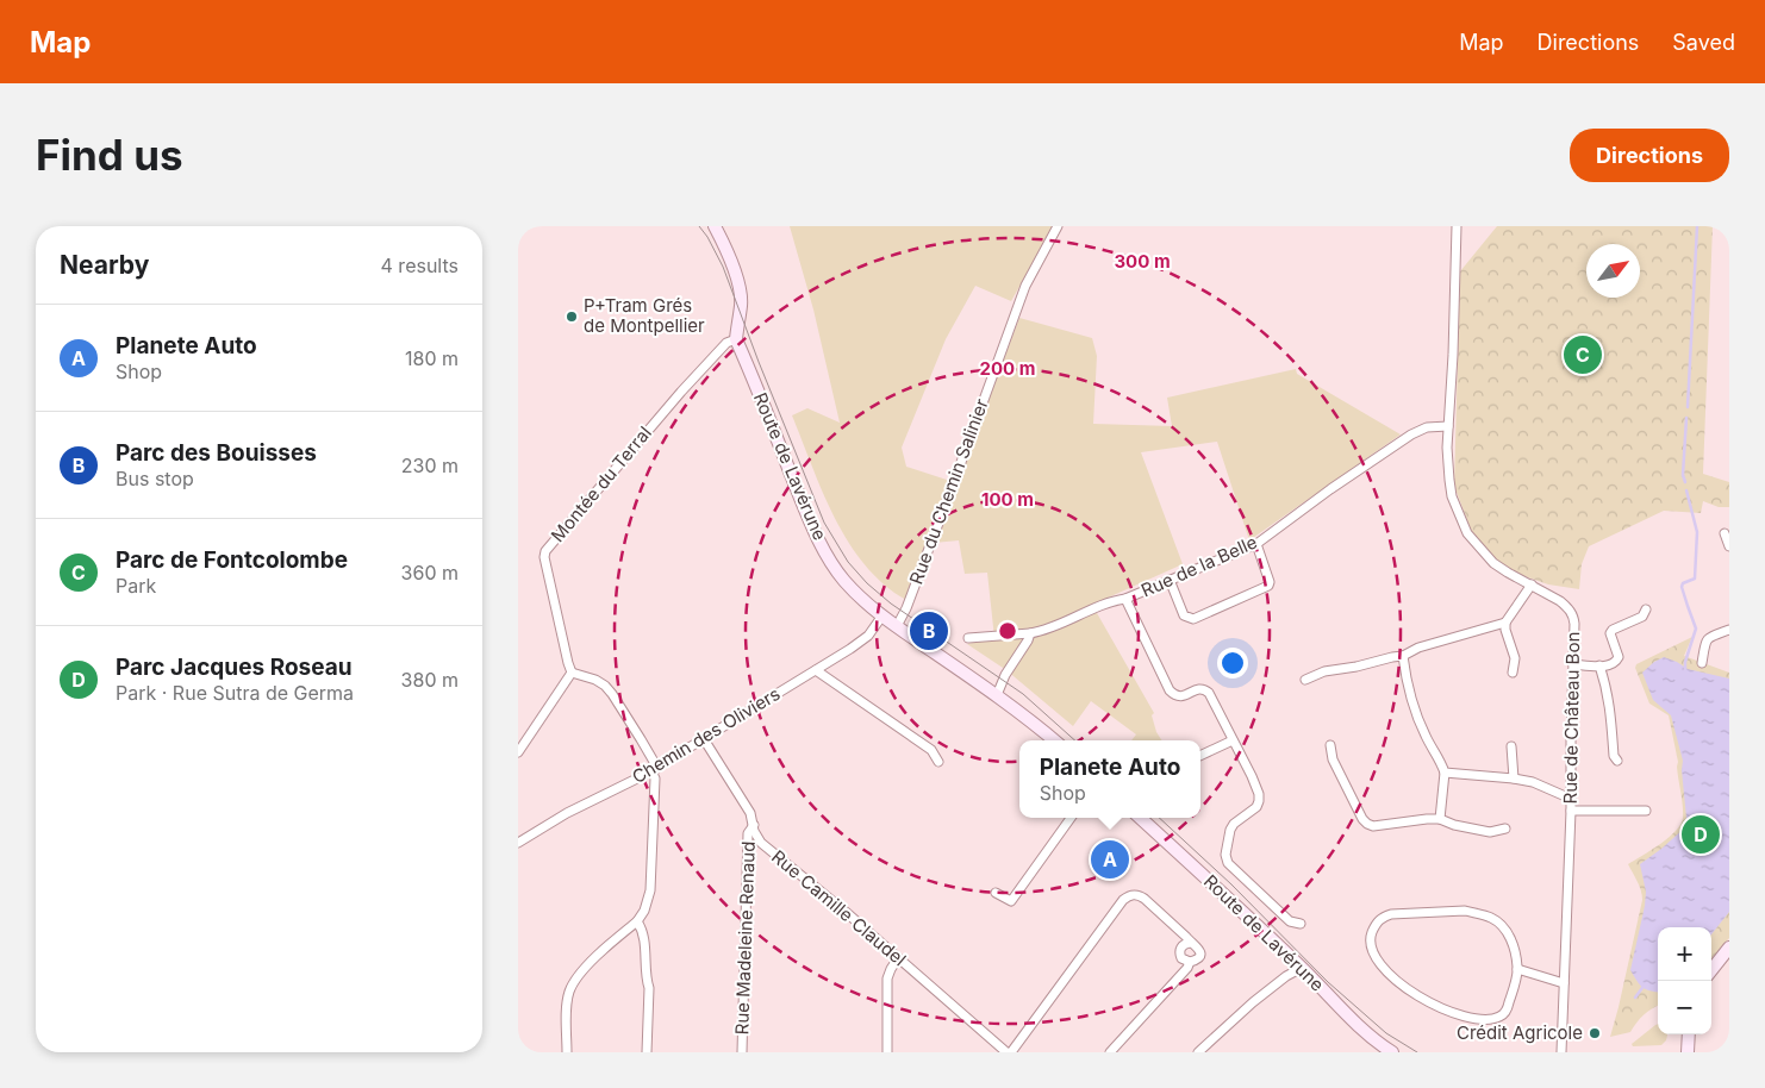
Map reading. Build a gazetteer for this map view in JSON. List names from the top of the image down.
{
  "streets": {
    "main road": ["Route de Lavérune"],
    "street": [
      "Montée du Terral",
      "Rue du Chemin Salinier",
      "Rue de la Belle",
      "Rue de Château Bon",
      "Chemin des Oliviers",
      "Rue Camille Claudel",
      "Rue Madeleine Renaud"
    ]
  },
  "crossings": [
    ["Route de Lavérune", "Montée du Terral"],
    ["Route de Lavérune", "Rue du Chemin Salinier"],
    ["Route de Lavérune", "Chemin des Oliviers"],
    ["Rue de la Belle", "Rue de Château Bon"],
    ["Chemin des Oliviers", "Rue Camille Claudel"],
    ["Rue Camille Claudel", "Rue Madeleine Renaud"]
  ],
  "places": ["P+Tram Grés de Montpellier", "Crédit Agricole"],
  "north": "top right",
  "page": {
    "header": "Map",
    "nav": ["Map", "Directions", "Saved"],
    "buttons": "Directions",
    "title": "Find us",
    "heading": ["Nearby", "4 results"],
    "list": [
      {
        "mark": "A",
        "name": "Planete Auto",
        "note": "Shop",
        "value": "180 m"
      },
      {
        "mark": "B",
        "name": "Parc des Bouisses",
        "note": "Bus stop",
        "value": "230 m"
      },
      {
        "mark": "C",
        "name": "Parc de Fontcolombe",
        "note": "Park",
        "value": "360 m"
      },
      {
        "mark": "D",
        "name": "Parc Jacques Roseau",
        "note": "Park · Rue Sutra de Germa",
        "value": "380 m"
      }
    ],
    "pins": [
      "C",
      "B",
      "D",
      "A"
    ],
    "popup": ["Planete Auto", "Shop"],
    "map_buttons": ["+", "−"]
  },
  "rings": ["300 m", "200 m", "100 m"]
}
